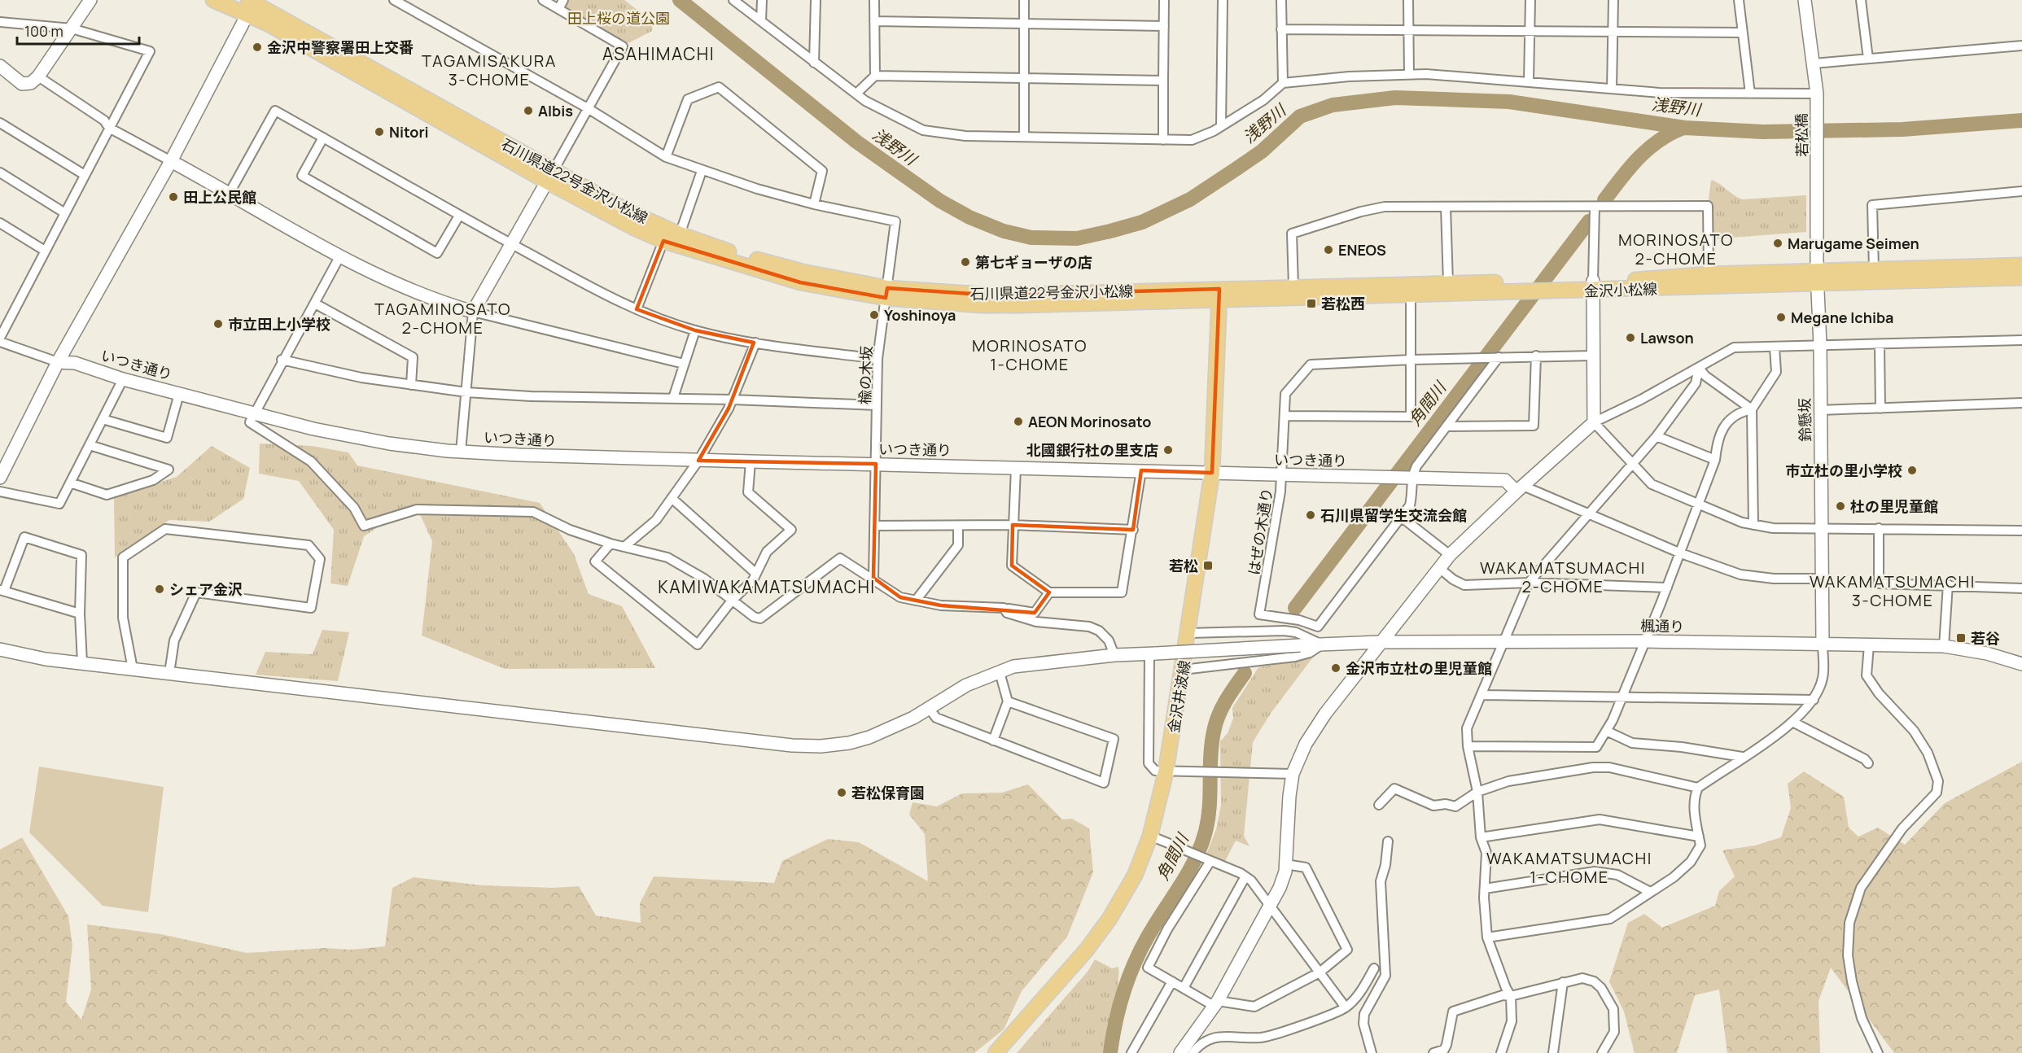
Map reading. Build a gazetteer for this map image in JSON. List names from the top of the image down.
{
  "streets": {
    "main road": ["石川県道22号金沢小松線", "金沢小松線", "金沢井波線"],
    "street": [
      "若松橋",
      "いつき通り",
      "楡の木坂",
      "鈴懸坂",
      "はぜの木通り",
      "楓通り"
    ]
  },
  "crossings": [
    ["若松橋", "金沢小松線"],
    ["若松橋", "鈴懸坂"],
    ["石川県道22号金沢小松線", "楡の木坂"],
    ["金沢小松線", "鈴懸坂"],
    ["金沢小松線", "金沢井波線"],
    ["いつき通り", "楡の木坂"],
    ["いつき通り", "はぜの木通り"],
    ["いつき通り", "金沢井波線"],
    ["鈴懸坂", "楓通り"]
  ],
  "districts": [
    "ASAHIMACHI",
    "TAGAMISAKURA 3-CHOME",
    "MORINOSATO 2-CHOME",
    "TAGAMINOSATO 2-CHOME",
    "MORINOSATO 1-CHOME",
    "WAKAMATSUMACHI 2-CHOME",
    "WAKAMATSUMACHI 3-CHOME",
    "KAMIWAKAMATSUMACHI",
    "WAKAMATSUMACHI 1-CHOME"
  ],
  "water": ["浅野川", "角間川"],
  "parks": ["田上桜の道公園"],
  "places": {
    "other": [
      "金沢中警察署田上交番",
      "Albis",
      "Nitori",
      "田上公民館",
      "Marugame Seimen",
      "ENEOS",
      "第七ギョーザの店",
      "Yoshinoya",
      "Megane Ichiba",
      "市立田上小学校",
      "Lawson",
      "AEON Morinosato",
      "北國銀行杜の里支店",
      "市立杜の里小学校",
      "杜の里児童館",
      "石川県留学生交流会館",
      "シェア金沢",
      "金沢市立杜の里児童館",
      "若松保育園"
    ],
    "transit": ["若松西", "若松", "若谷"]
  },
  "scale_bar": "100 m"
}
